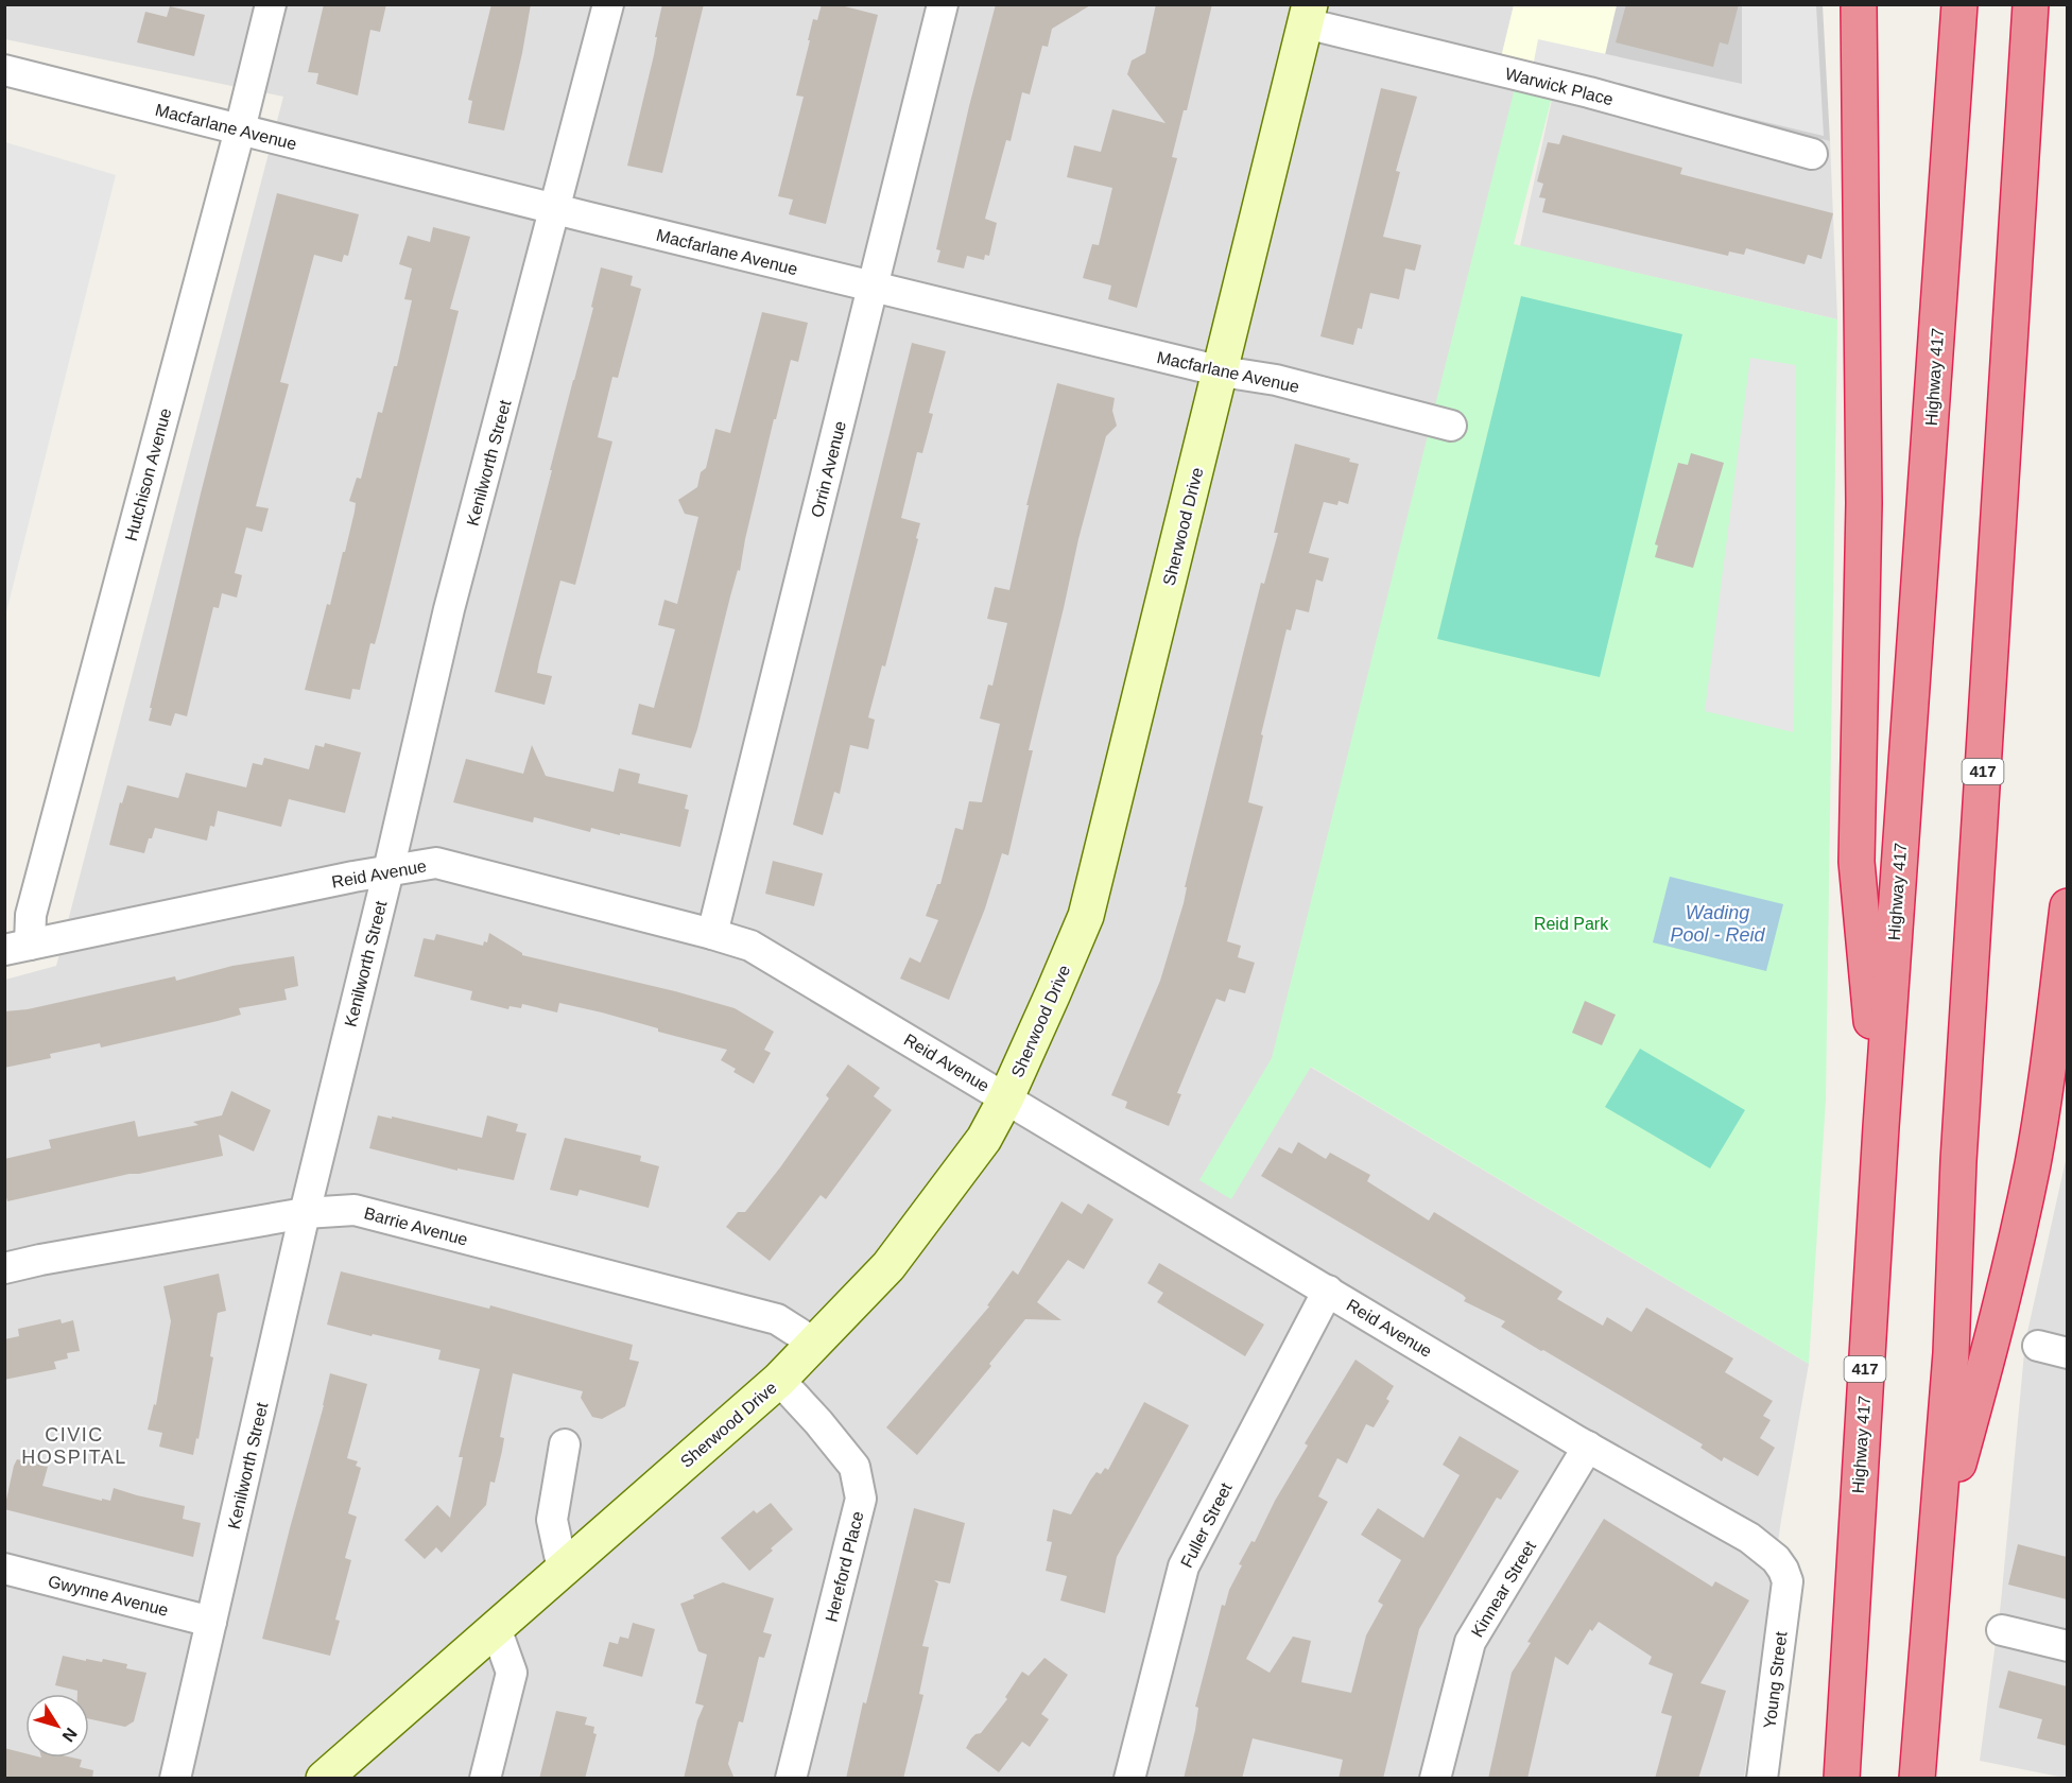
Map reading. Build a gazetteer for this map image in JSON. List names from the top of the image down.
{
  "streets": {
    "highway": ["Highway 417", "417"],
    "street": [
      "Warwick Place",
      "Macfarlane Avenue",
      "Kenilworth Street",
      "Orrin Avenue",
      "Hutchison Avenue",
      "Sherwood Drive",
      "Reid Avenue",
      "Barrie Avenue",
      "Fuller Street",
      "Hereford Place",
      "Kinnear Street",
      "Gwynne Avenue",
      "Young Street"
    ]
  },
  "crossings": [
    ["Warwick Place", "Sherwood Drive"],
    ["Macfarlane Avenue", "Kenilworth Street"],
    ["Macfarlane Avenue", "Orrin Avenue"],
    ["Macfarlane Avenue", "Hutchison Avenue"],
    ["Macfarlane Avenue", "Sherwood Drive"],
    ["Kenilworth Street", "Reid Avenue"],
    ["Kenilworth Street", "Barrie Avenue"],
    ["Kenilworth Street", "Gwynne Avenue"],
    ["Orrin Avenue", "Reid Avenue"],
    ["Hutchison Avenue", "Reid Avenue"],
    ["Sherwood Drive", "Reid Avenue"],
    ["Sherwood Drive", "Barrie Avenue"],
    ["Sherwood Drive", "Hereford Place"],
    ["Reid Avenue", "Fuller Street"],
    ["Reid Avenue", "Kinnear Street"],
    ["Reid Avenue", "Young Street"]
  ],
  "districts": ["CIVIC HOSPITAL"],
  "water": ["Wading Pool - Reid"],
  "parks": ["Reid Park"],
  "north": "bottom right"
}
